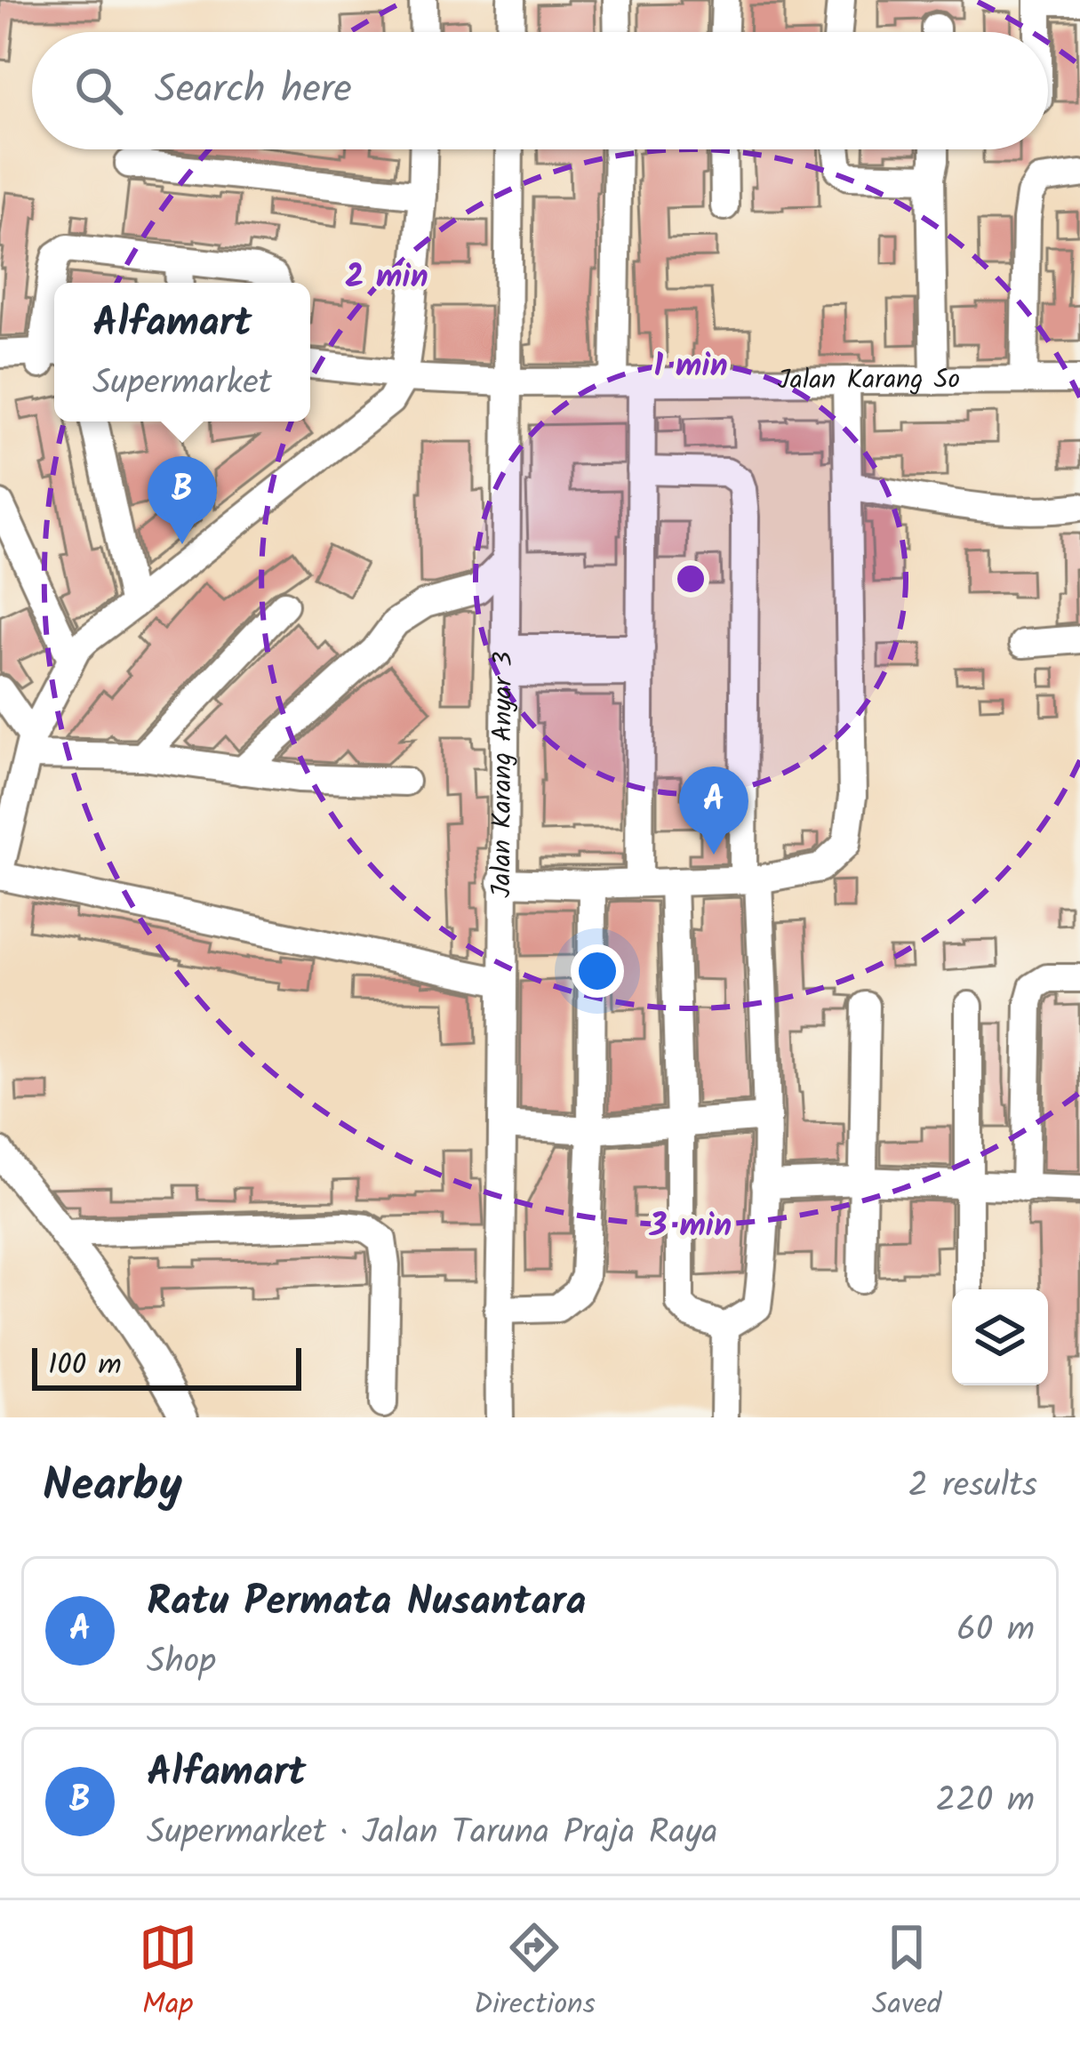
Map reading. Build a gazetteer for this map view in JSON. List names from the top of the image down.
{
  "streets": {
    "street": ["Jalan Karang So", "Jalan Karang Anyar 3"]
  },
  "crossings": [
    ["Jalan Karang So", "Jalan Karang Anyar 3"]
  ],
  "scale_bar": "100 m",
  "page": {
    "search": "Search here",
    "popup": ["Alfamart", "Supermarket"],
    "pins": ["B", "A"],
    "scale": "100 m",
    "heading": ["Nearby", "2 results"],
    "list": [
      {
        "mark": "A",
        "name": "Ratu Permata Nusantara",
        "note": "Shop",
        "value": "60 m"
      },
      {
        "mark": "B",
        "name": "Alfamart",
        "note": "Supermarket · Jalan Taruna Praja Raya",
        "value": "220 m"
      }
    ],
    "nav": ["Map", "Directions", "Saved"]
  },
  "rings": ["2 min", "1 min", "3 min"]
}
